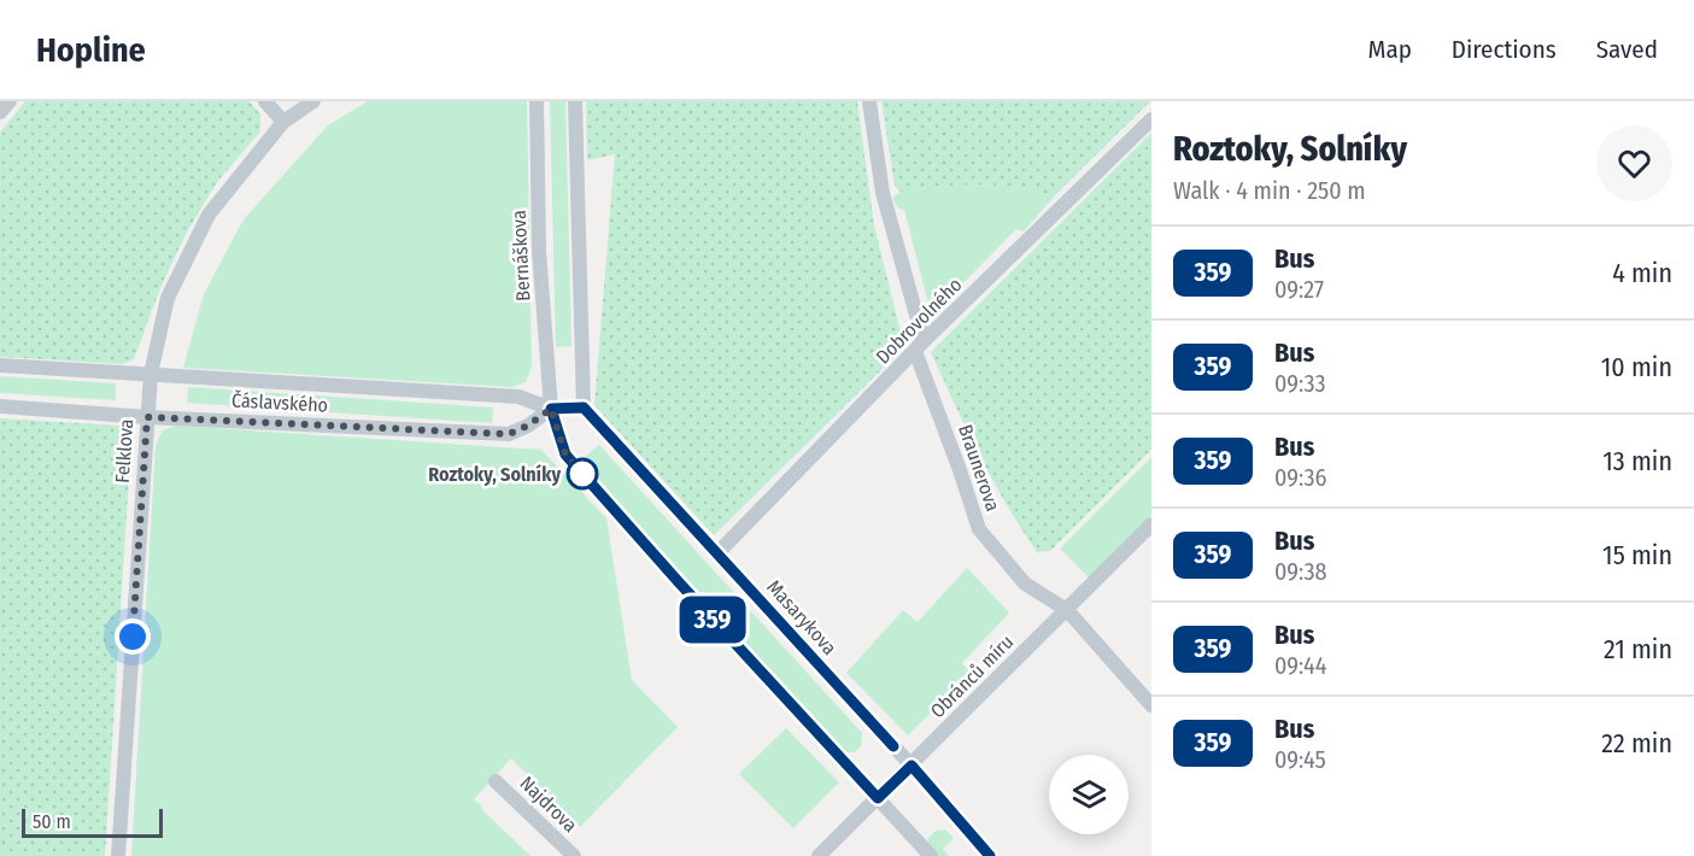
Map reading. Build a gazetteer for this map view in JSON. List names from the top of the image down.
{
  "streets": {
    "street": [
      "Bernáškova",
      "Dobrovolného",
      "Čáslavského",
      "Felklova",
      "Braunerova",
      "Masarykova",
      "Obránců míru",
      "Najdrova"
    ]
  },
  "crossings": [
    ["Bernáškova", "Čáslavského"],
    ["Dobrovolného", "Braunerova"],
    ["Dobrovolného", "Masarykova"],
    ["Čáslavského", "Felklova"],
    ["Čáslavského", "Masarykova"],
    ["Braunerova", "Obránců míru"],
    ["Masarykova", "Obránců míru"]
  ],
  "places": ["Roztoky, Solníky"],
  "lines": ["bus line 359"],
  "scale_bar": "50 m",
  "page": {
    "header": "Hopline",
    "nav": ["Map", "Directions", "Saved"],
    "on_map": "359",
    "heading": ["Roztoky, Solníky", "Walk · 4 min · 250 m"],
    "list": [
      {
        "mark": "359",
        "name": "Bus",
        "note": "09:27",
        "value": "4 min"
      },
      {
        "mark": "359",
        "name": "Bus",
        "note": "09:33",
        "value": "10 min"
      },
      {
        "mark": "359",
        "name": "Bus",
        "note": "09:36",
        "value": "13 min"
      },
      {
        "mark": "359",
        "name": "Bus",
        "note": "09:38",
        "value": "15 min"
      },
      {
        "mark": "359",
        "name": "Bus",
        "note": "09:44",
        "value": "21 min"
      },
      {
        "mark": "359",
        "name": "Bus",
        "note": "09:45",
        "value": "22 min"
      }
    ],
    "scale": "50 m"
  }
}
